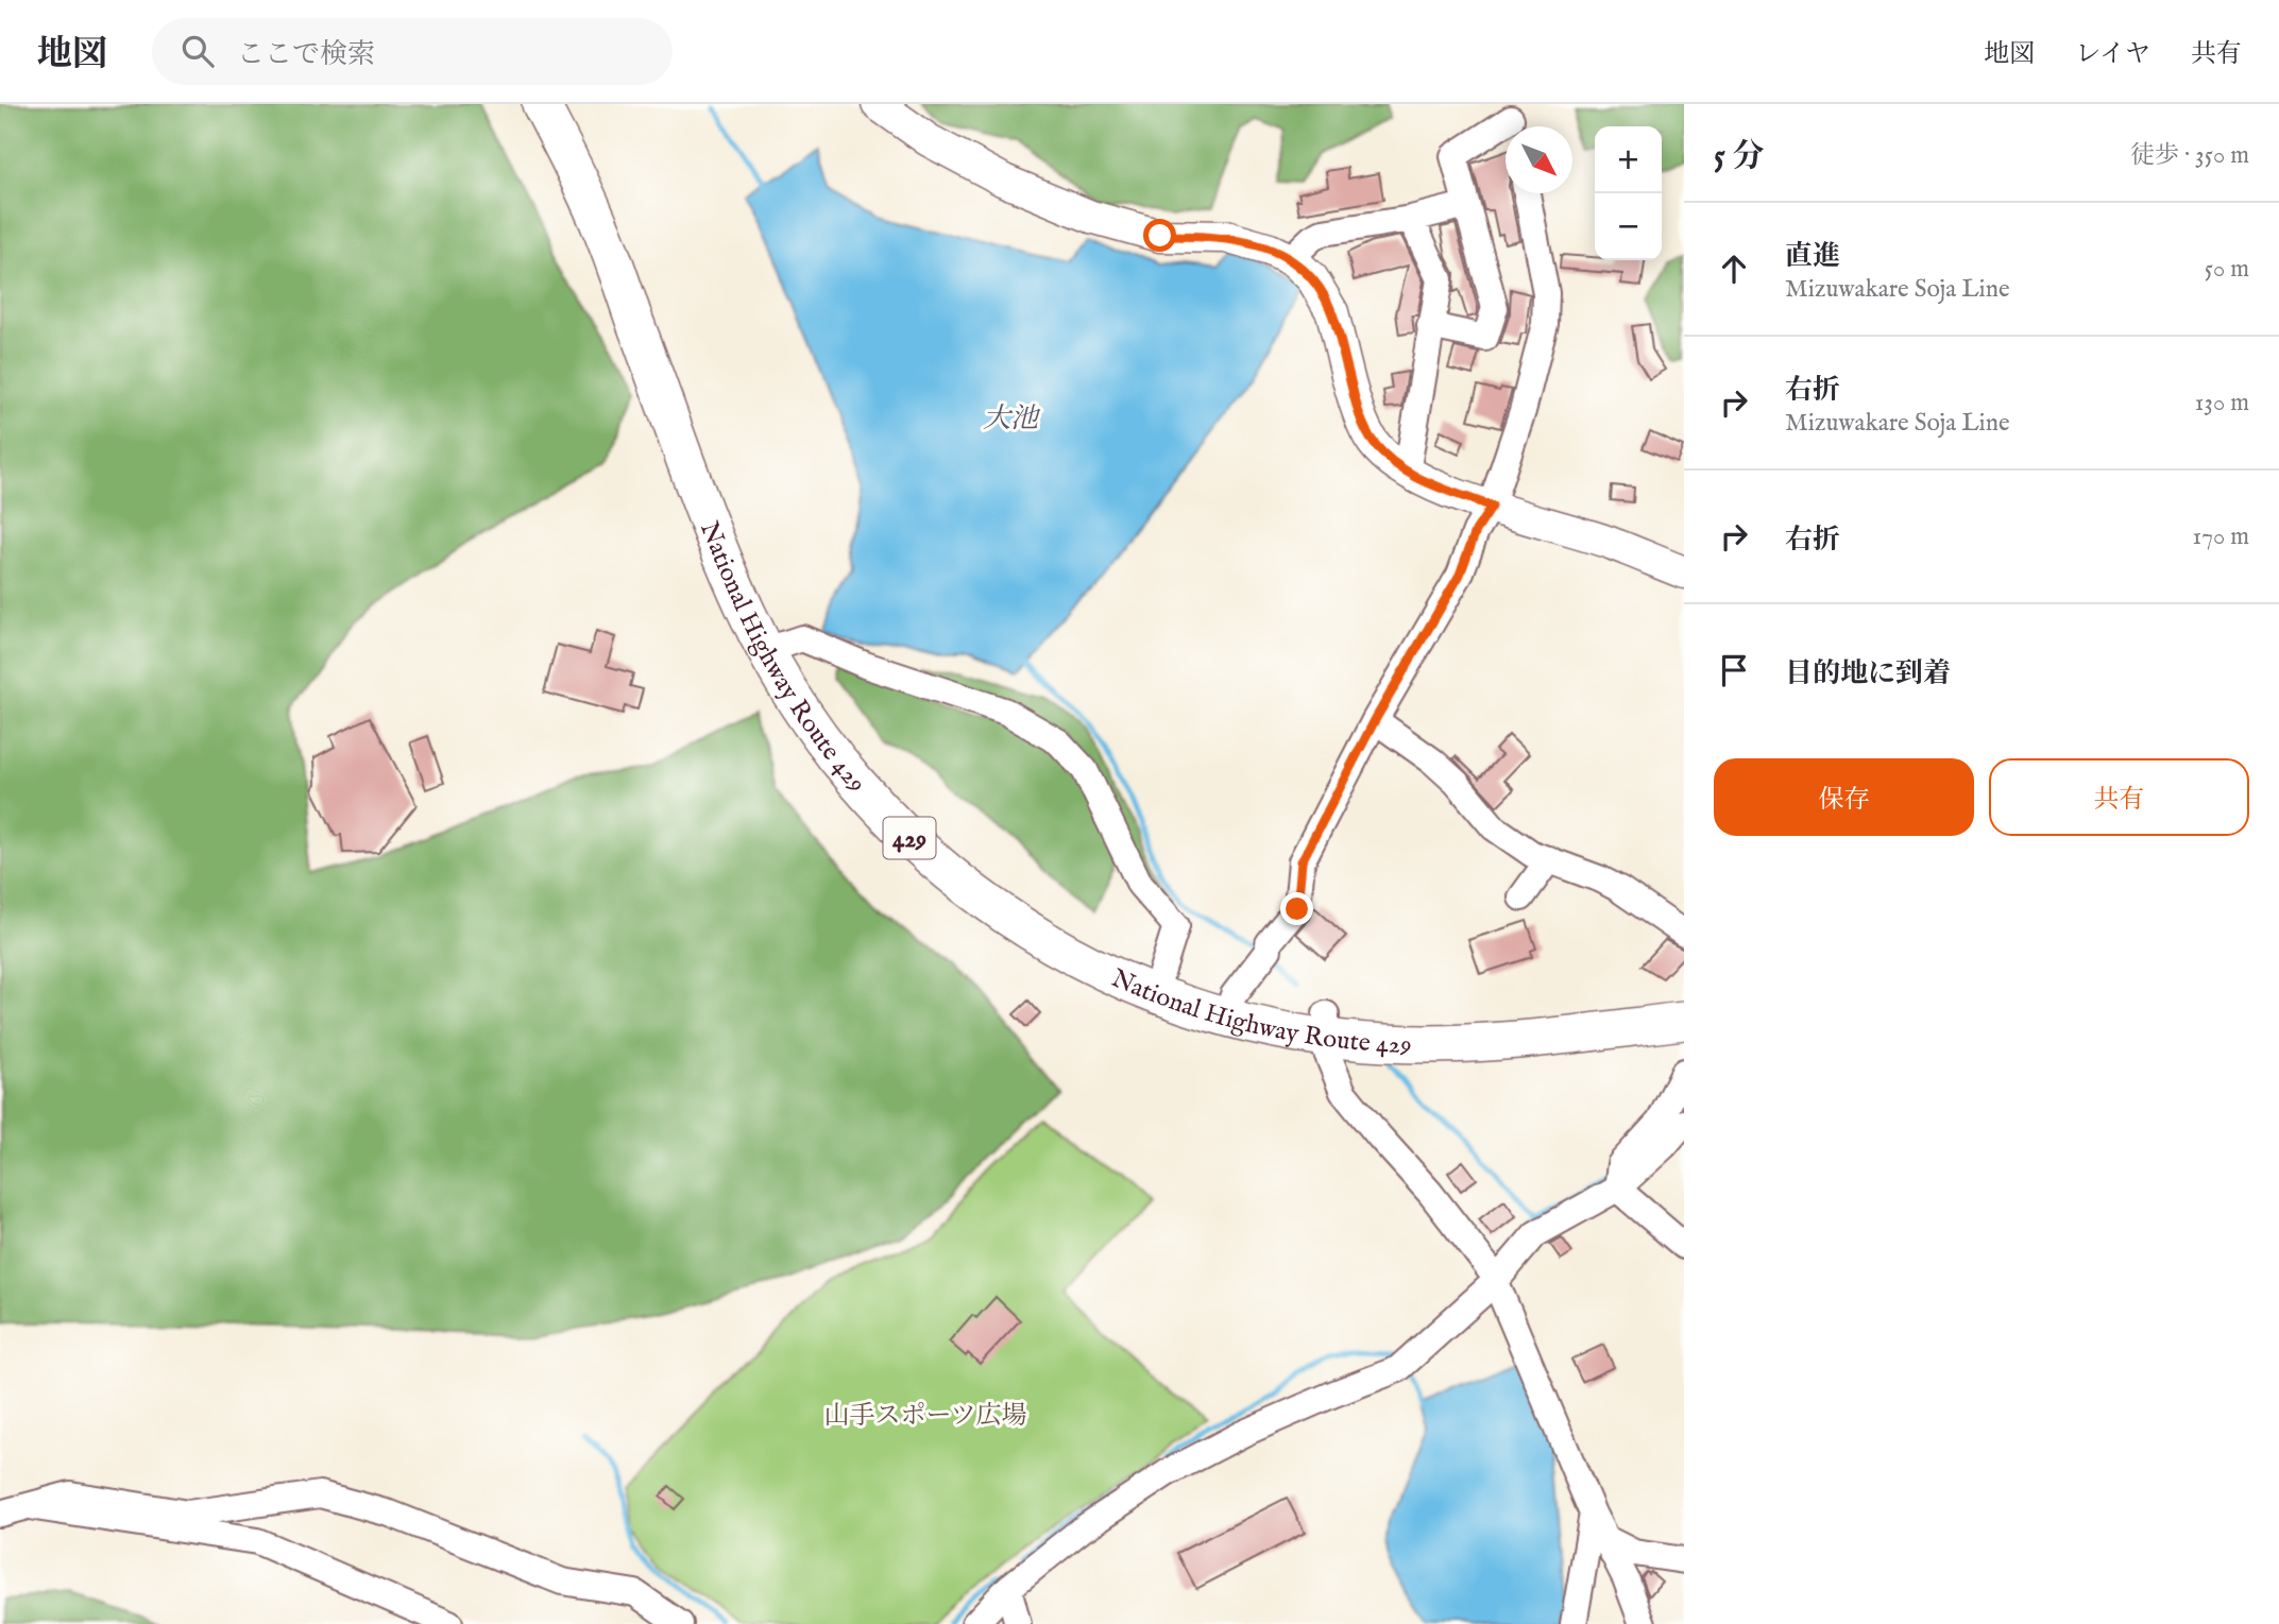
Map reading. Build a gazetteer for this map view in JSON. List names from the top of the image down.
{
  "streets": {
    "highway": ["National Highway Route 429", "429"]
  },
  "water": ["大池"],
  "parks": ["山手スポーツ広場"],
  "north": "bottom right",
  "page": {
    "header": "地図",
    "search": "ここで検索",
    "nav": ["地図", "レイヤ", "共有"],
    "heading": ["5 分", "徒歩 · 350 m"],
    "map_buttons": ["+", "−"],
    "list": [
      ["直進", "Mizuwakare Soja Line", "50 m"],
      ["右折", "Mizuwakare Soja Line", "130 m"],
      ["右折", "170 m"],
      "目的地に到着"
    ],
    "buttons": ["保存", "共有"]
  }
}
